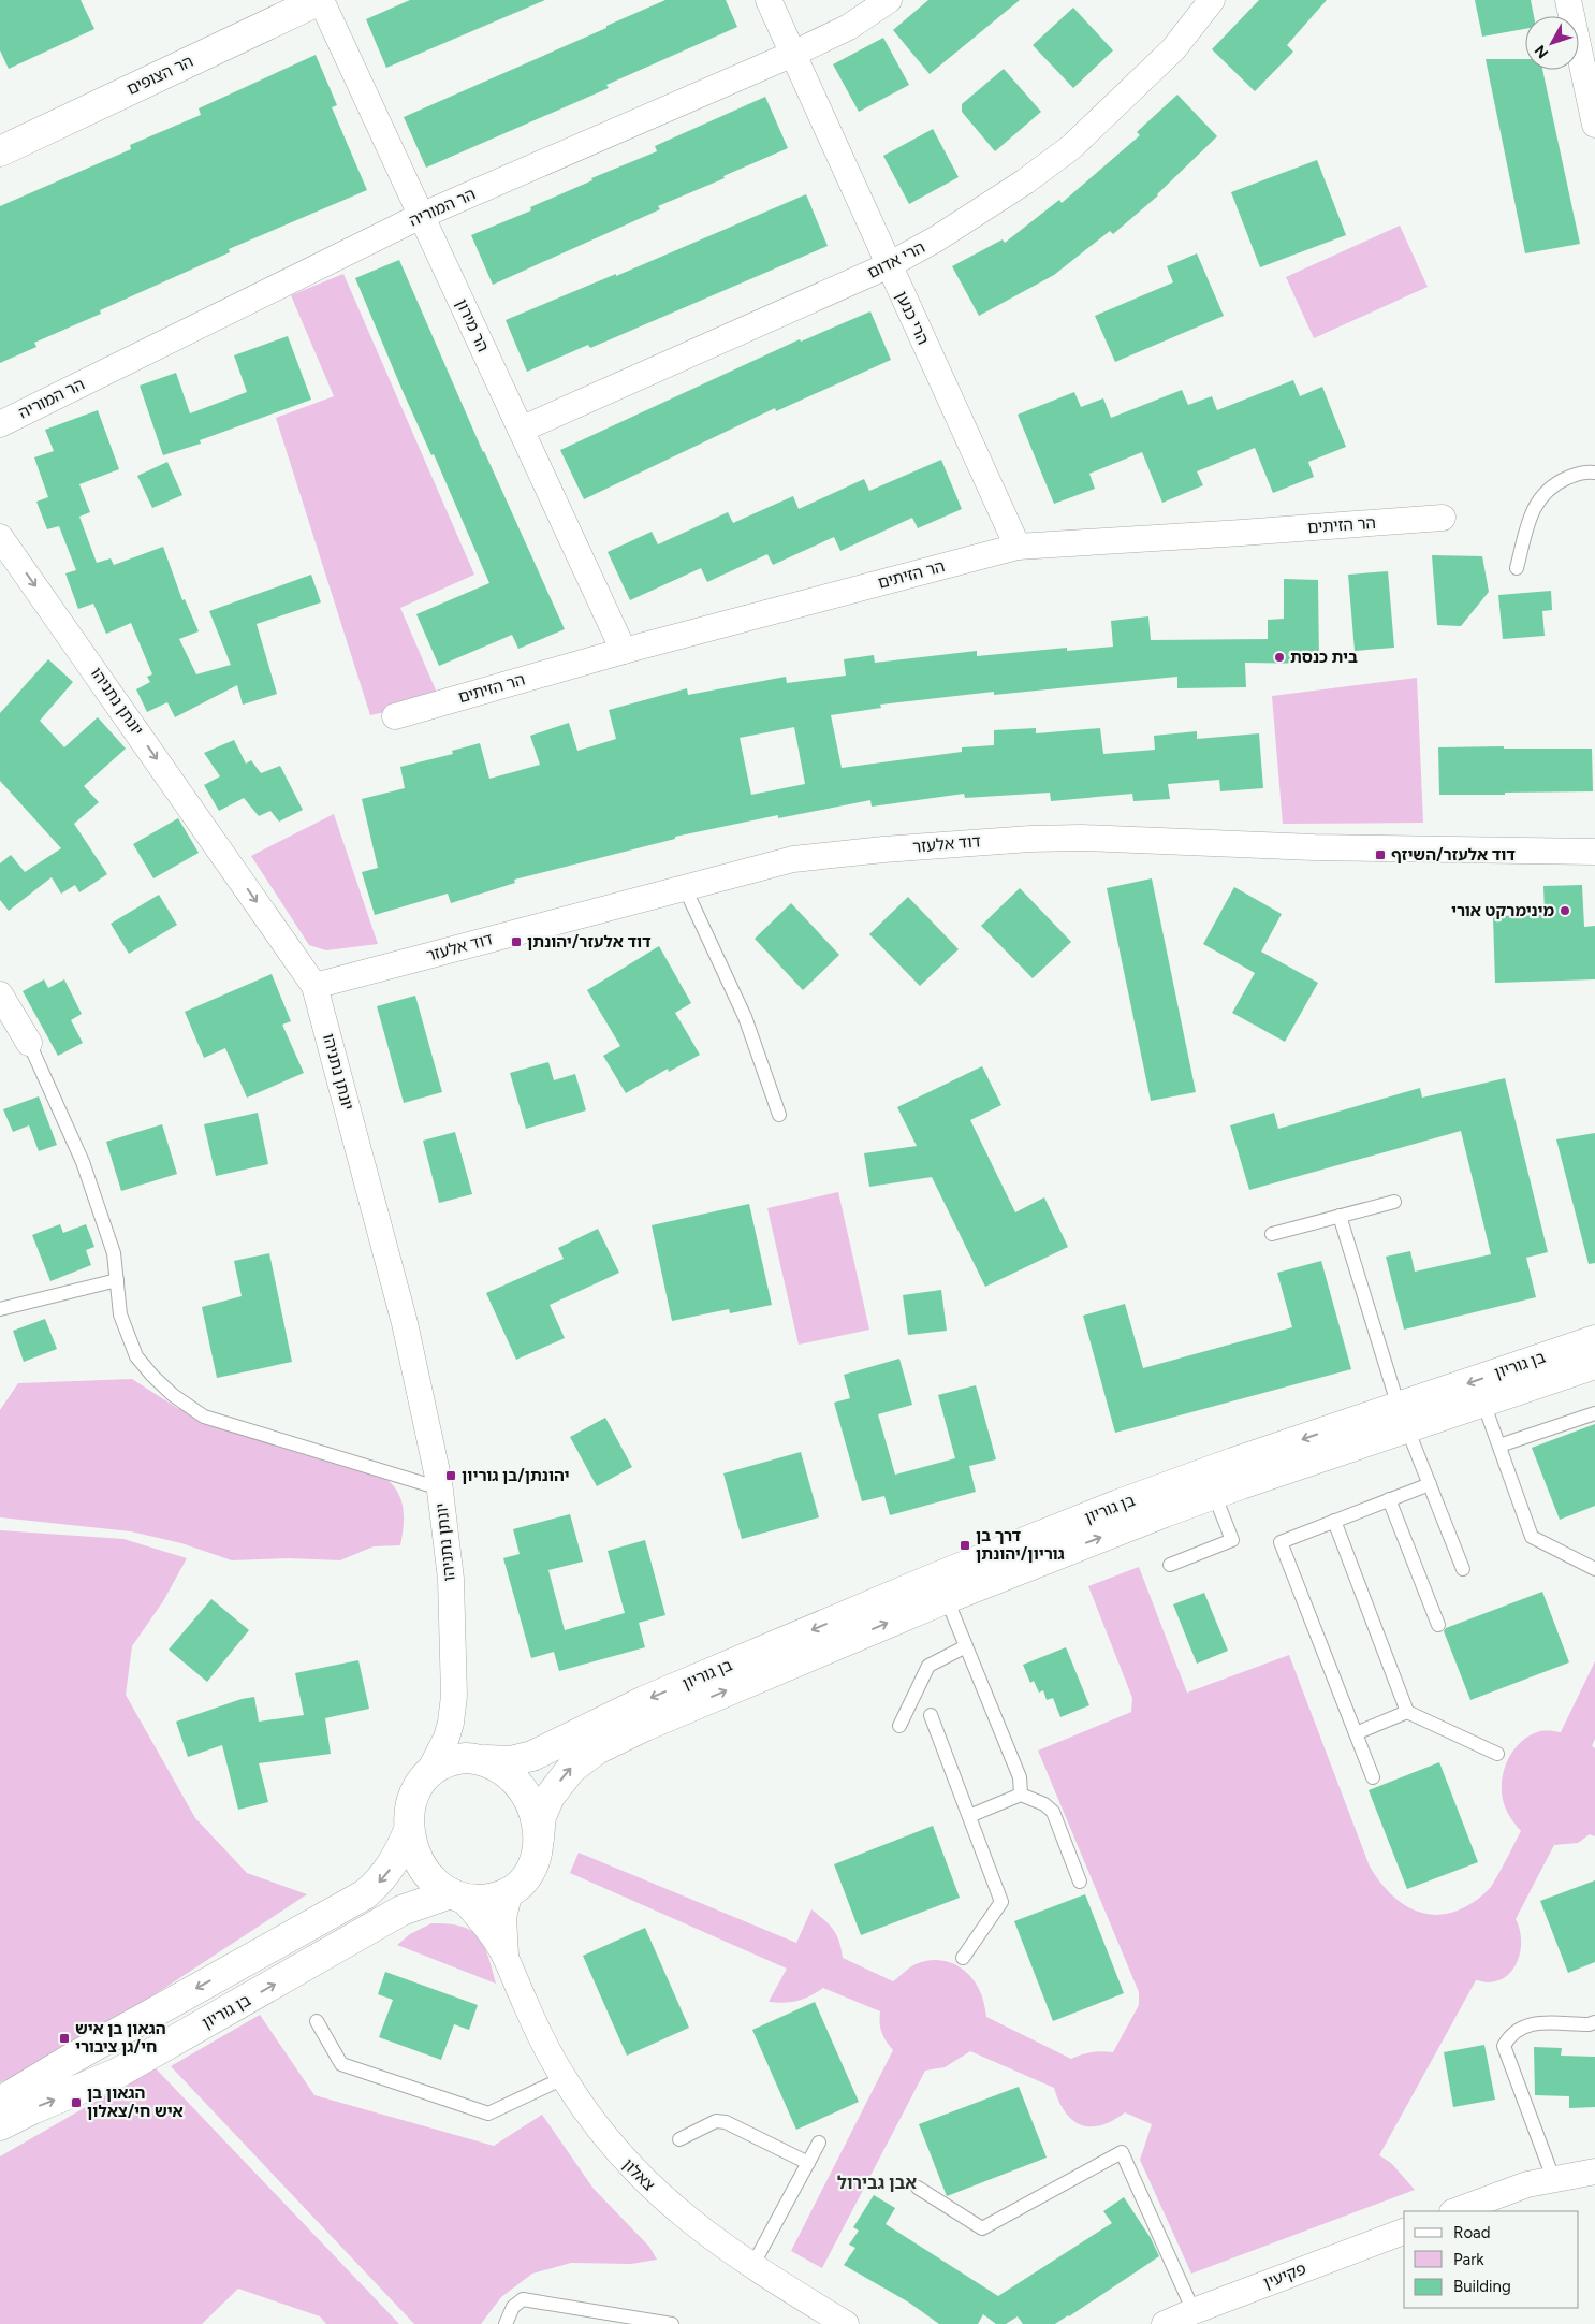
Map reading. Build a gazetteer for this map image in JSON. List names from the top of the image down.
{
  "streets": {
    "street": [
      "הר הצופים",
      "הר המוריה",
      "הרי אדום",
      "הרי כנען",
      "הר מירון",
      "הר הזיתים",
      "יונתן נתניהו",
      "דוד אלעזר",
      "בן גוריון",
      "צאלון",
      "פקיעין"
    ]
  },
  "crossings": [
    ["הר הצופים", "הר מירון"],
    ["הר המוריה", "הרי כנען"],
    ["הר המוריה", "הר מירון"],
    ["הרי אדום", "הרי כנען"],
    ["הרי אדום", "הר מירון"],
    ["הרי כנען", "הר הזיתים"],
    ["הר מירון", "הר הזיתים"],
    ["יונתן נתניהו", "דוד אלעזר"],
    ["יונתן נתניהו", "בן גוריון"],
    ["יונתן נתניהו", "צאלון"],
    ["בן גוריון", "צאלון"]
  ],
  "one_way": ["יונתן נתניהו"],
  "districts": ["אבן גבירול"],
  "places": {
    "other": ["בית כנסת", "מינימרקט אורי"],
    "transit": [
      "דוד אלעזר/השיזף",
      "דוד אלעזר/יהונתן",
      "יהונתן/בן גוריון",
      "דרך בן גוריון/יהונתן",
      "הגאון בן איש חי/גן ציבורי",
      "הגאון בן איש חי/צאלון"
    ]
  },
  "legend": ["Road", "Park", "Building"],
  "north": "bottom left"
}
